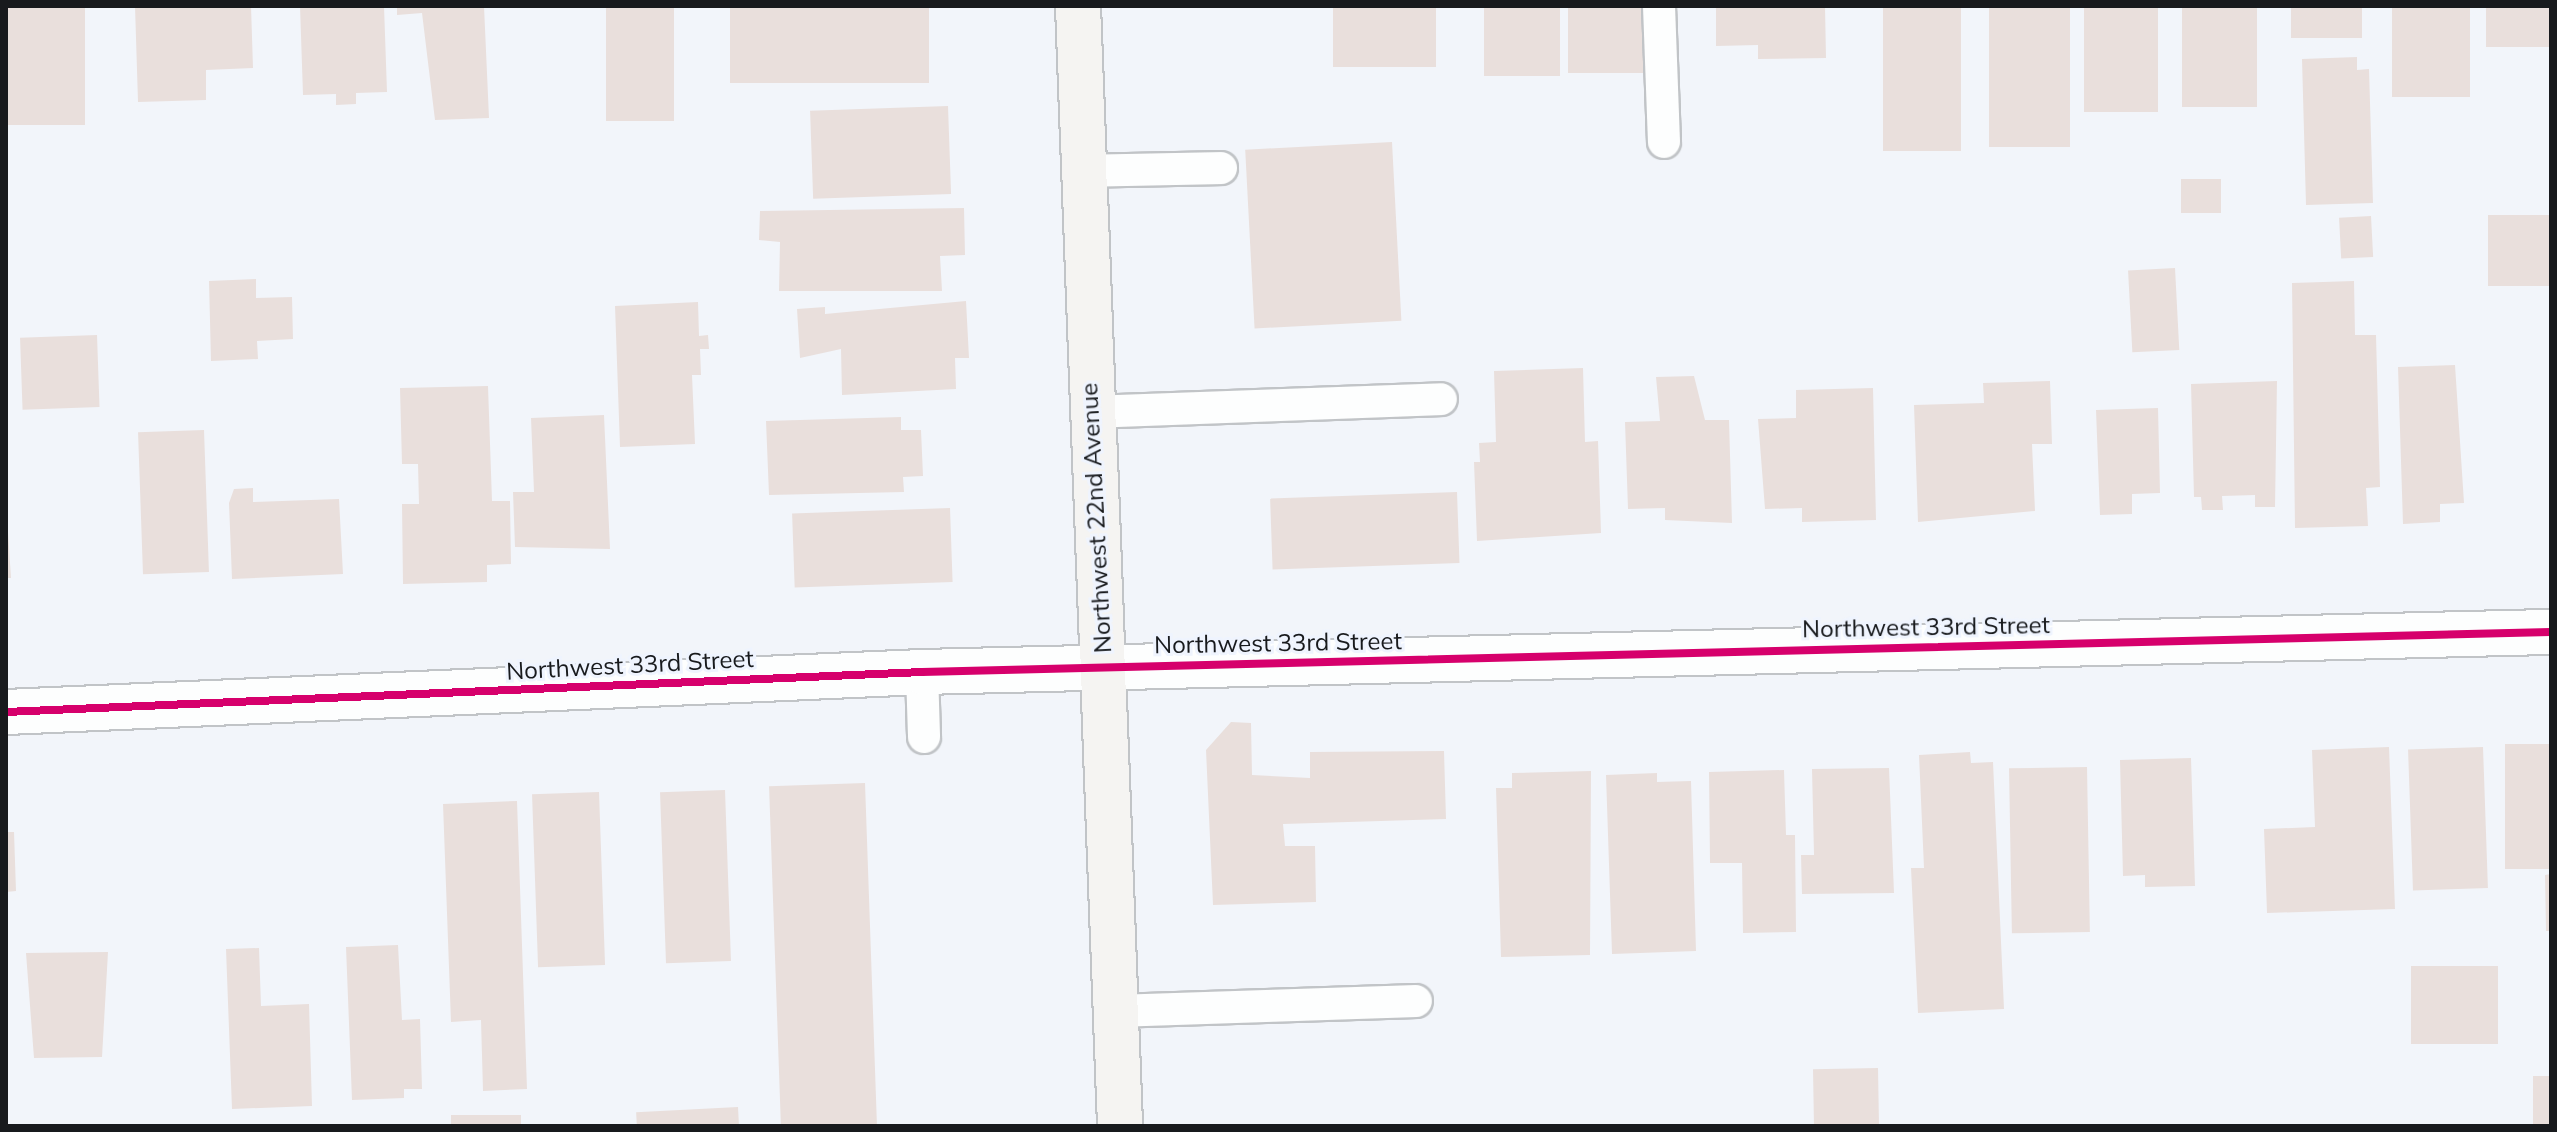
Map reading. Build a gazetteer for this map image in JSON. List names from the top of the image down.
{
  "streets": {
    "main road": ["Northwest 22nd Avenue"],
    "street": ["Northwest 33rd Street"]
  },
  "crossings": [
    ["Northwest 22nd Avenue", "Northwest 33rd Street"]
  ]
}
